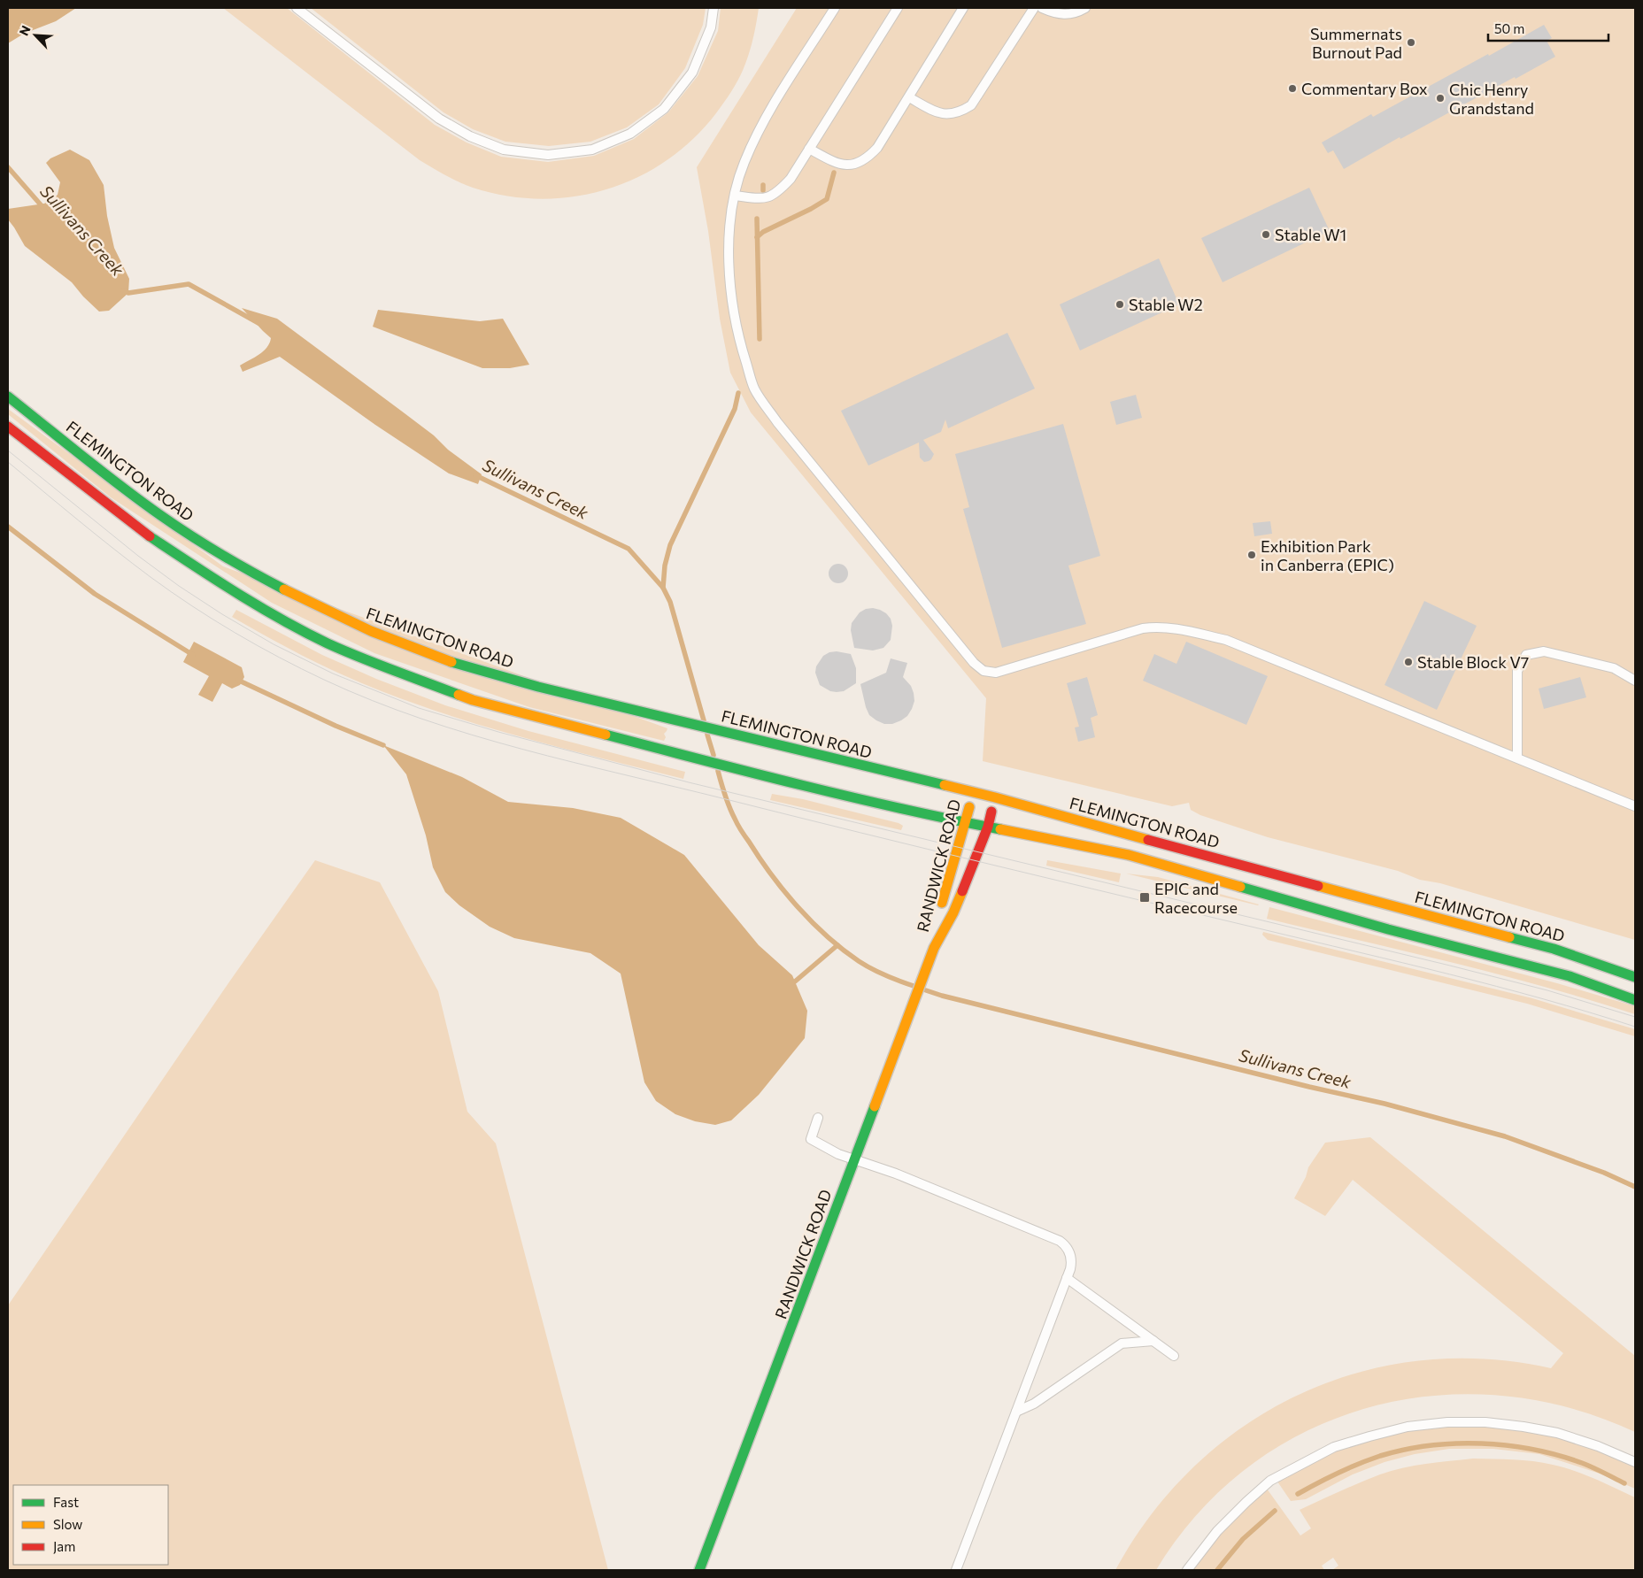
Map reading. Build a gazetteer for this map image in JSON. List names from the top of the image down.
{
  "streets": {
    "main road": ["FLEMINGTON ROAD", "RANDWICK ROAD"]
  },
  "crossings": [
    ["FLEMINGTON ROAD", "RANDWICK ROAD"]
  ],
  "water": ["Sullivans Creek"],
  "places": {
    "other": [
      "Summernats Burnout Pad",
      "Commentary Box",
      "Chic Henry Grandstand",
      "Stable W1",
      "Stable W2",
      "Exhibition Park in Canberra (EPIC)",
      "Stable Block V7"
    ],
    "transit": ["EPIC and Racecourse"]
  },
  "legend": ["Fast", "Slow", "Jam"],
  "scale_bar": "50 m",
  "north": "top left"
}
